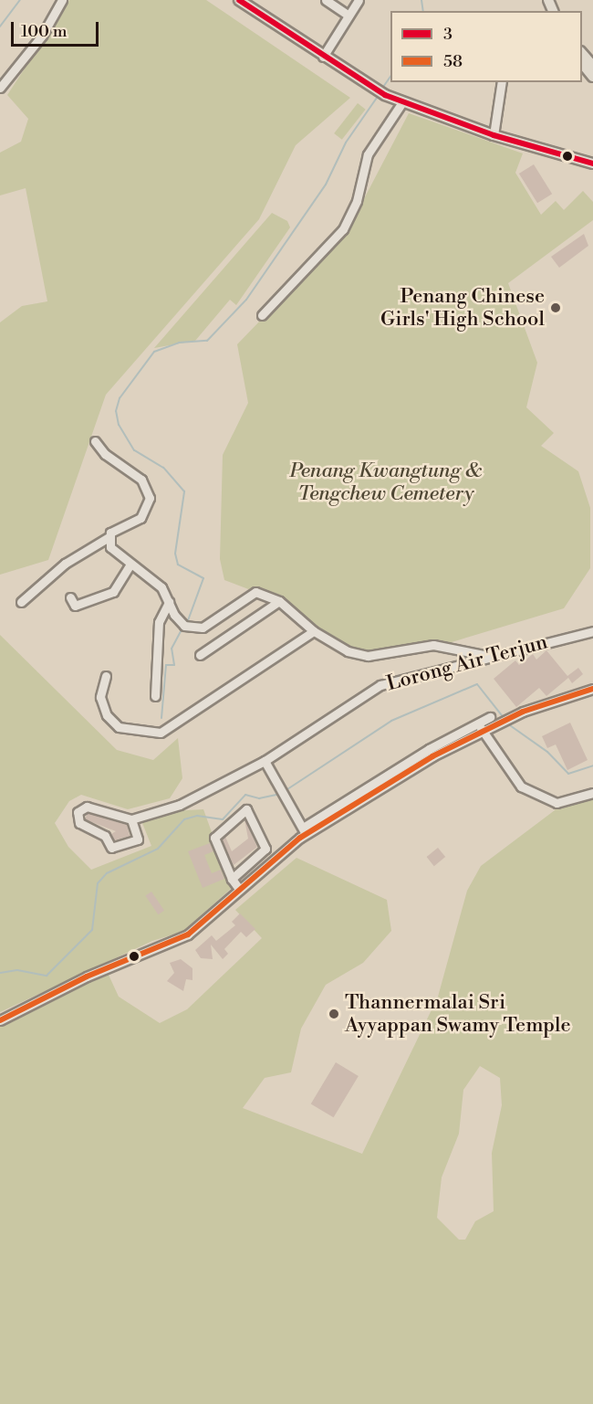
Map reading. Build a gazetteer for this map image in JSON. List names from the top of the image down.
{
  "streets": {
    "street": ["Lorong Air Terjun"]
  },
  "parks": ["Penang Kwangtung & Tengchew Cemetery"],
  "places": ["Penang Chinese Girls' High School", "Thannermalai Sri Ayyappan Swamy Temple"],
  "lines": ["transit line 3", "transit line 58"],
  "legend": ["3", "58"],
  "scale_bar": "100 m"
}
